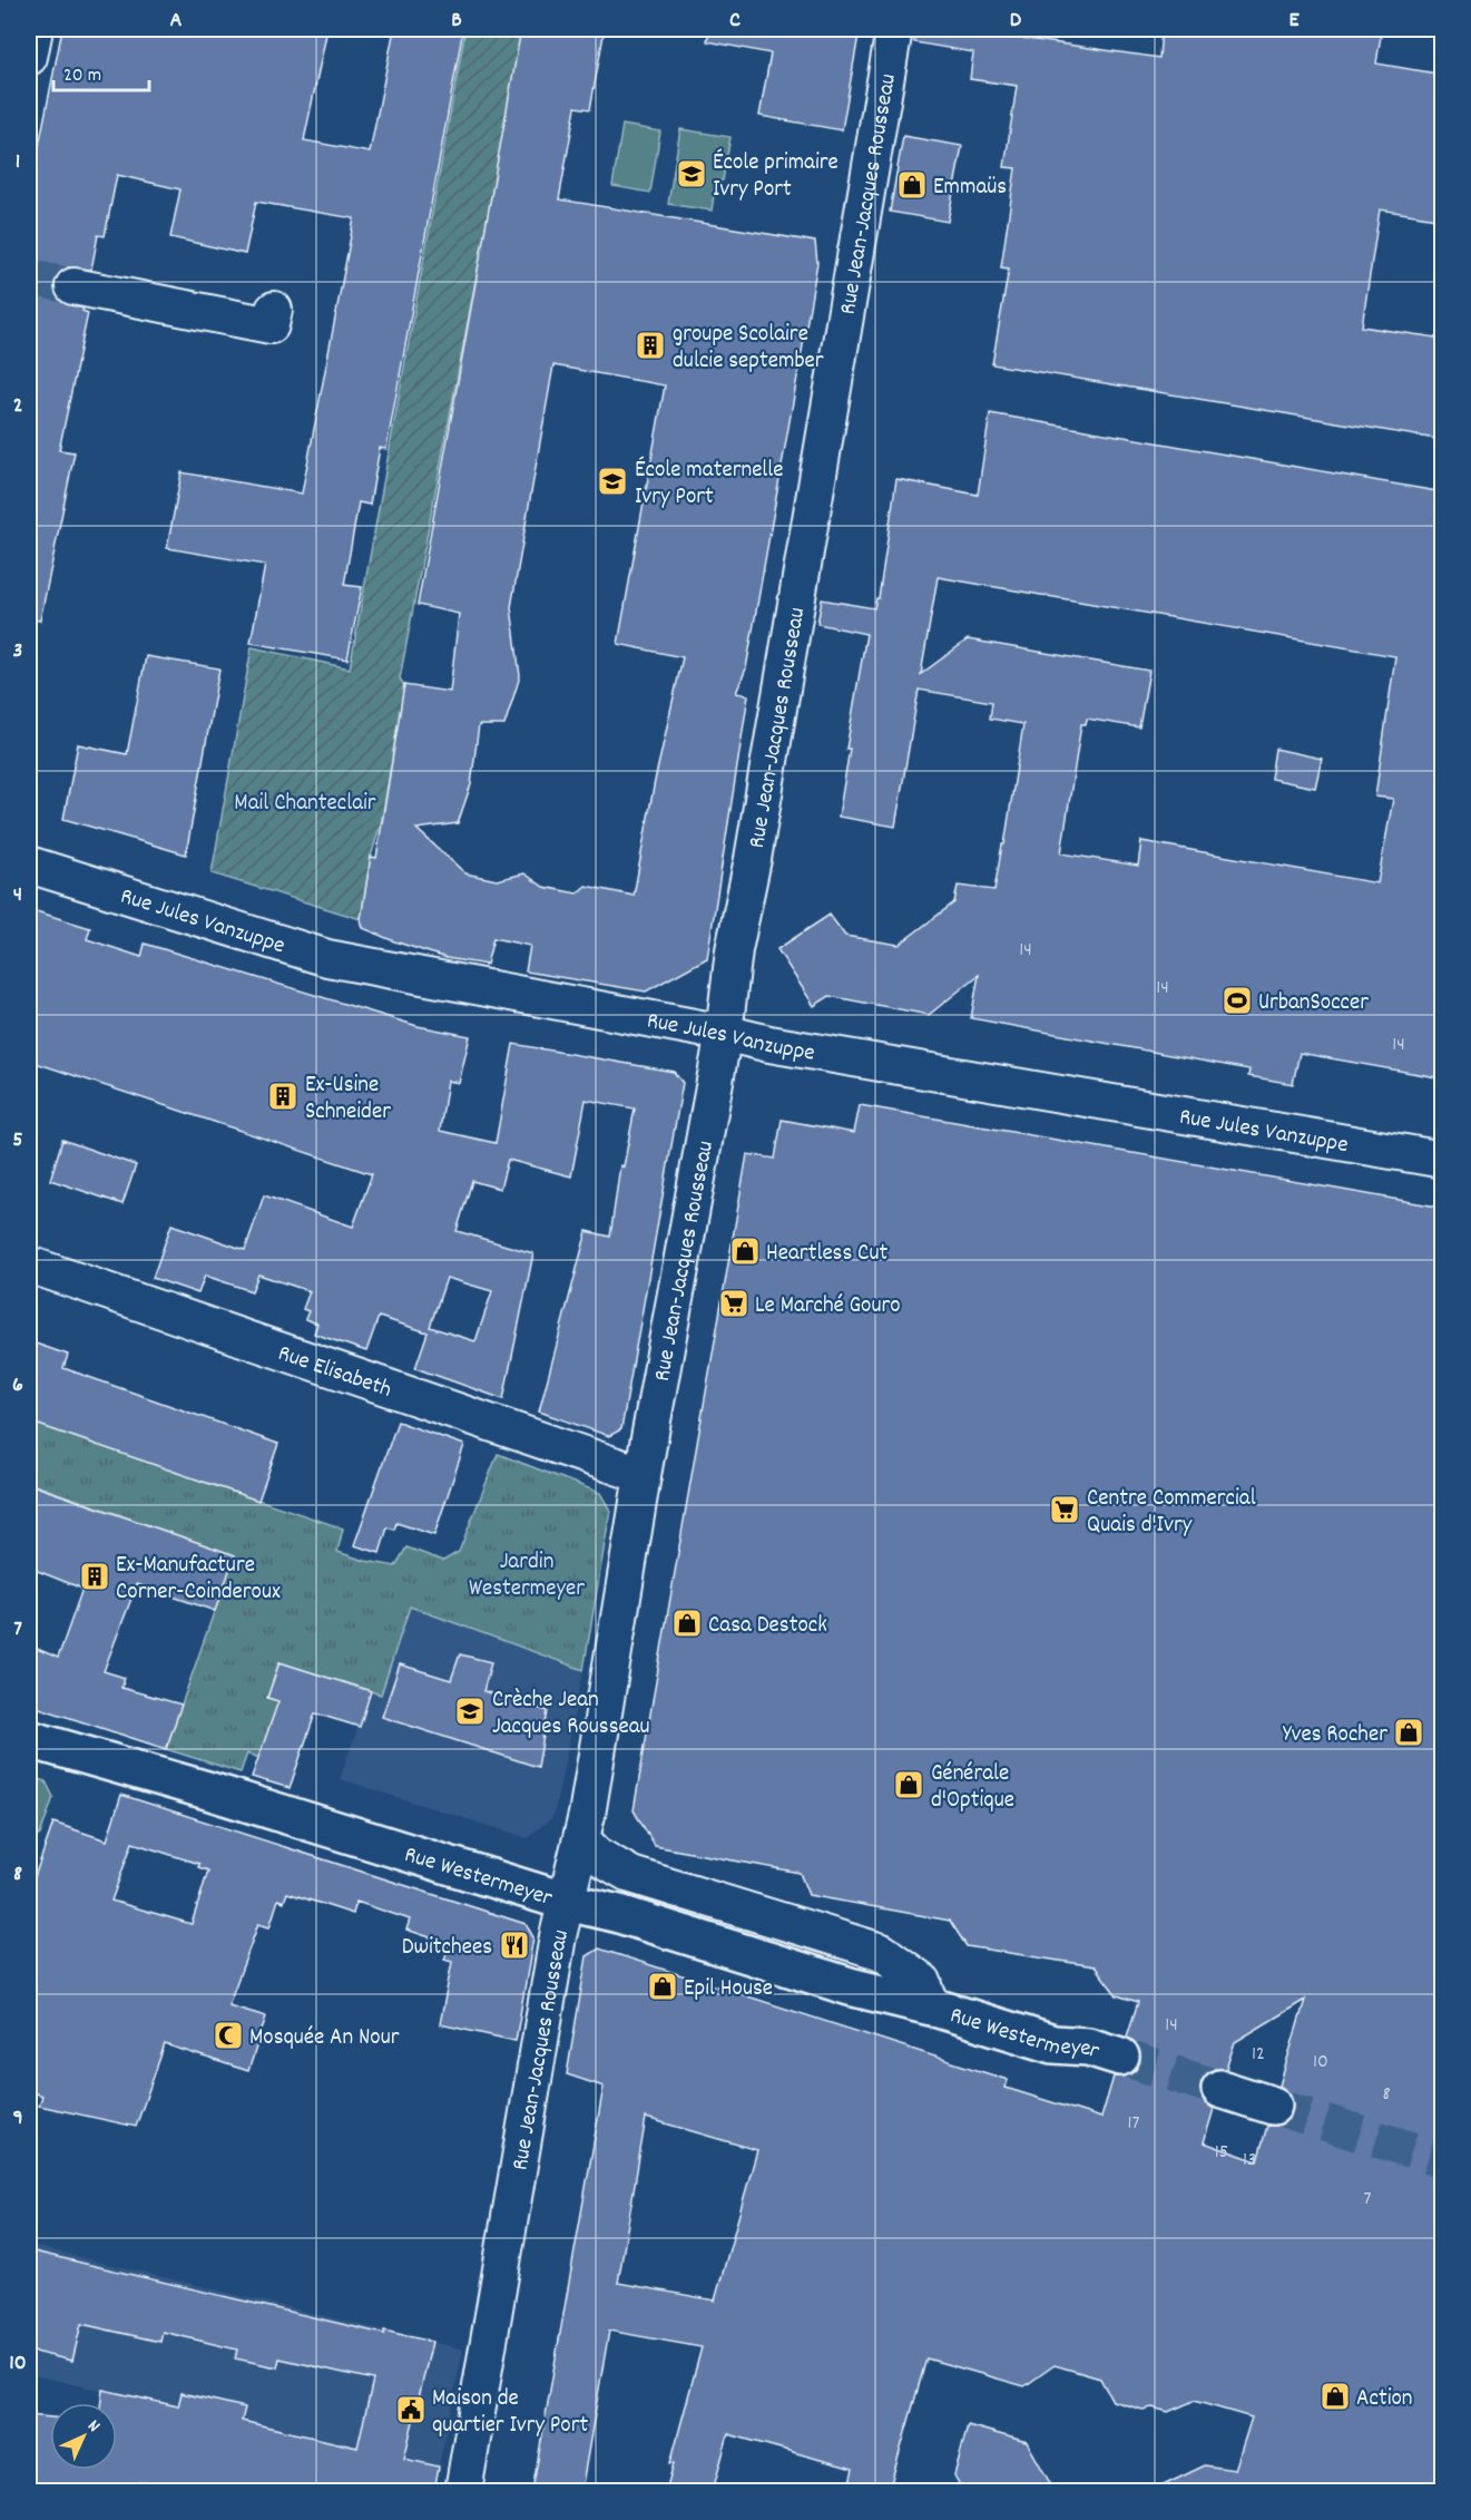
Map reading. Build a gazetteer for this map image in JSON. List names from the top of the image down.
{
  "streets": {
    "main road": ["Rue Westermeyer"],
    "street": ["Rue Jean-Jacques Rousseau", "Rue Jules Vanzuppe", "Rue Elisabeth"]
  },
  "crossings": [
    ["Rue Jean-Jacques Rousseau", "Rue Jules Vanzuppe"],
    ["Rue Jean-Jacques Rousseau", "Rue Elisabeth"],
    ["Rue Jean-Jacques Rousseau", "Rue Westermeyer"]
  ],
  "parks": ["Mail Chanteclair", "Jardin Westermeyer"],
  "places": {
    "school or university": ["École primaire Ivry Port", "École maternelle Ivry Port", "Crèche Jean Jacques Rousseau"],
    "shop": [
      "Emmaüs",
      "Heartless Cut",
      "Casa Destock",
      "Yves Rocher",
      "Générale d'Optique",
      "Epil House",
      "Action"
    ],
    "building": ["groupe Scolaire dulcie september", "Ex-Usine Schneider", "Ex-Manufacture Corner-Coinderoux"],
    "sports": ["UrbanSoccer"],
    "supermarket": ["Le Marché Gouro", "Centre Commercial Quais d'Ivry"],
    "restaurant": ["Dwitchees"],
    "mosque": ["Mosquée An Nour"],
    "public building": ["Maison de quartier Ivry Port"]
  },
  "house_numbers": [
    "14",
    "14",
    "14",
    "14",
    "12",
    "10",
    "8",
    "17",
    "15",
    "13",
    "7"
  ],
  "scale_bar": "20 m",
  "north": "top right",
  "grid": {
    "columns": [
      "A",
      "B",
      "C",
      "D",
      "E"
    ],
    "rows": [
      "1",
      "2",
      "3",
      "4",
      "5",
      "6",
      "7",
      "8",
      "9",
      "10"
    ]
  }
}
